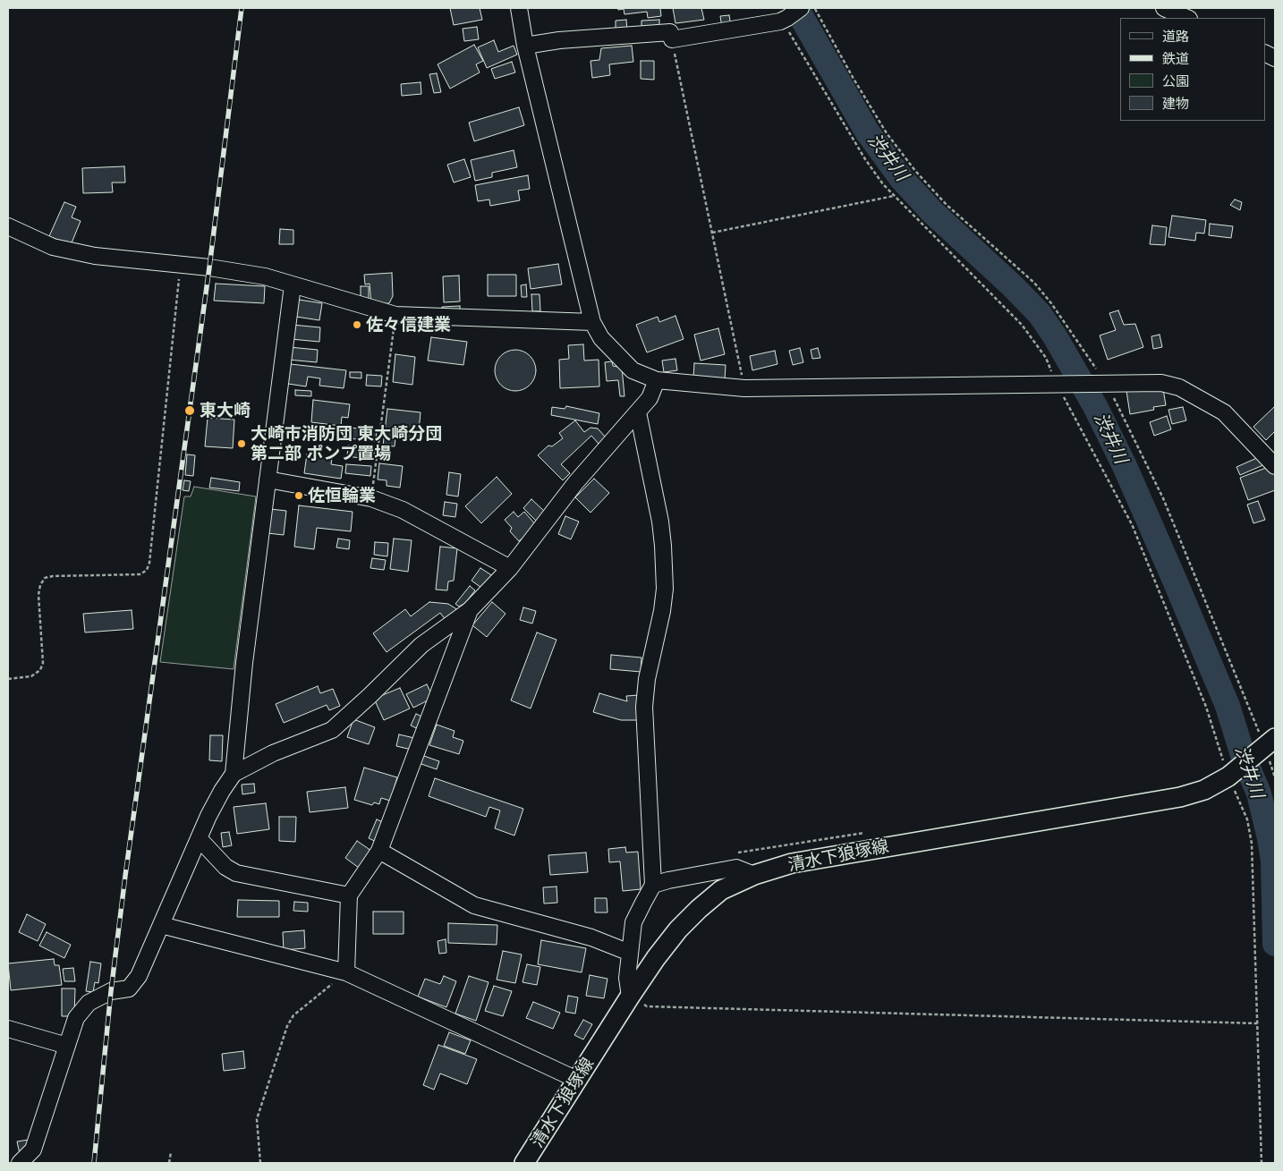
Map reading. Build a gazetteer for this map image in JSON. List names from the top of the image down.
{
  "streets": {
    "main road": ["清水下狼塚線"]
  },
  "water": ["渋井川"],
  "places": [
    "佐々信建業",
    "東大崎",
    "大崎市消防団 東大崎分団 第二部 ポンプ置場",
    "佐恒輪業"
  ],
  "legend": [
    "道路",
    "鉄道",
    "公園",
    "建物"
  ]
}
